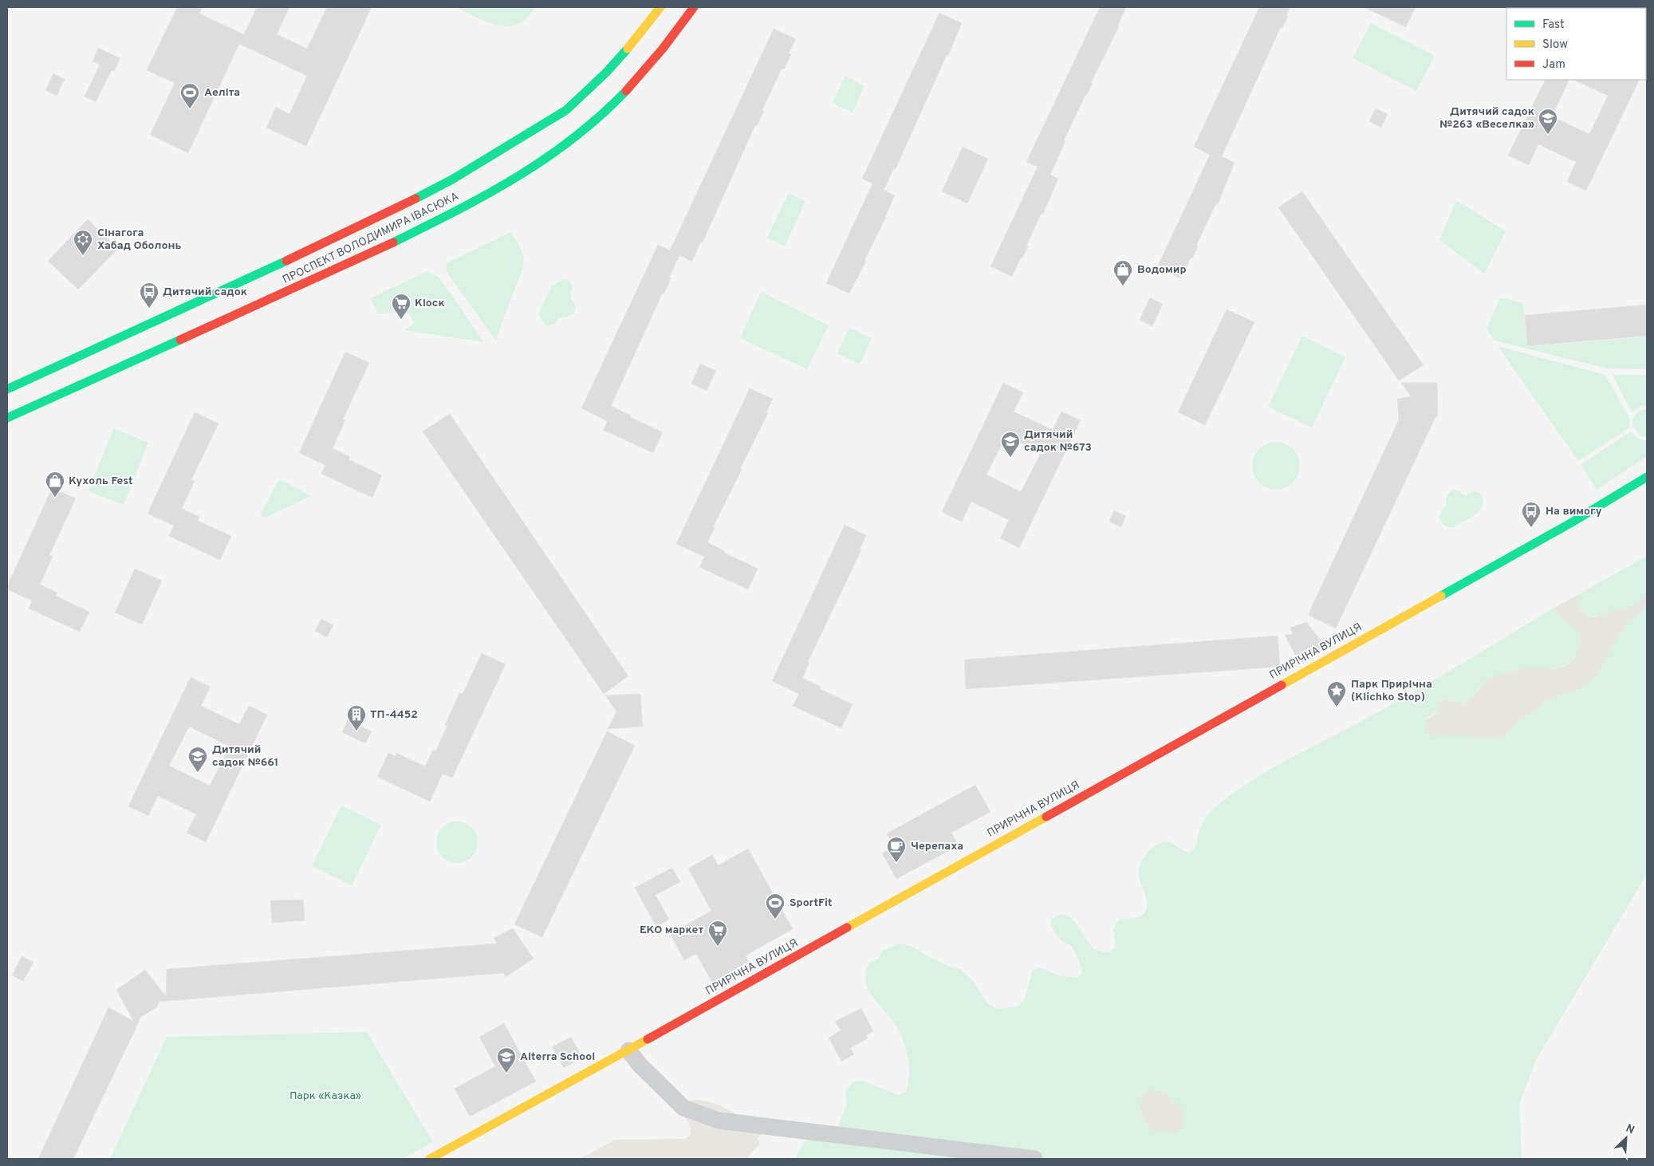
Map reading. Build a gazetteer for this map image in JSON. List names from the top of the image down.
{
  "streets": {
    "main road": ["ПРОСПЕКТ ВОЛОДИМИРА ІВАСЮКА", "ПРИРІЧНА ВУЛИЦЯ"]
  },
  "parks": ["Парк «Казка»"],
  "places": {
    "sports": ["Аеліта", "SportFit"],
    "school or university": [
      "Дитячий садок №263 «Веселка»",
      "Дитячий садок №673",
      "Дитячий садок №661",
      "Alterra School"
    ],
    "synagogue": ["Сінагога Хабад Оболонь"],
    "shop": ["Водомир", "Кухоль Fest"],
    "bus stop": ["Дитячий садок", "На вимогу"],
    "supermarket": ["Кіоск", "ЕКО маркет"],
    "place": ["Парк Прирічна (Klichko Stop)"],
    "building": ["ТП-4452"],
    "cafe": ["Черепаха"]
  },
  "legend": ["Fast", "Slow", "Jam"],
  "north": "top right"
}
